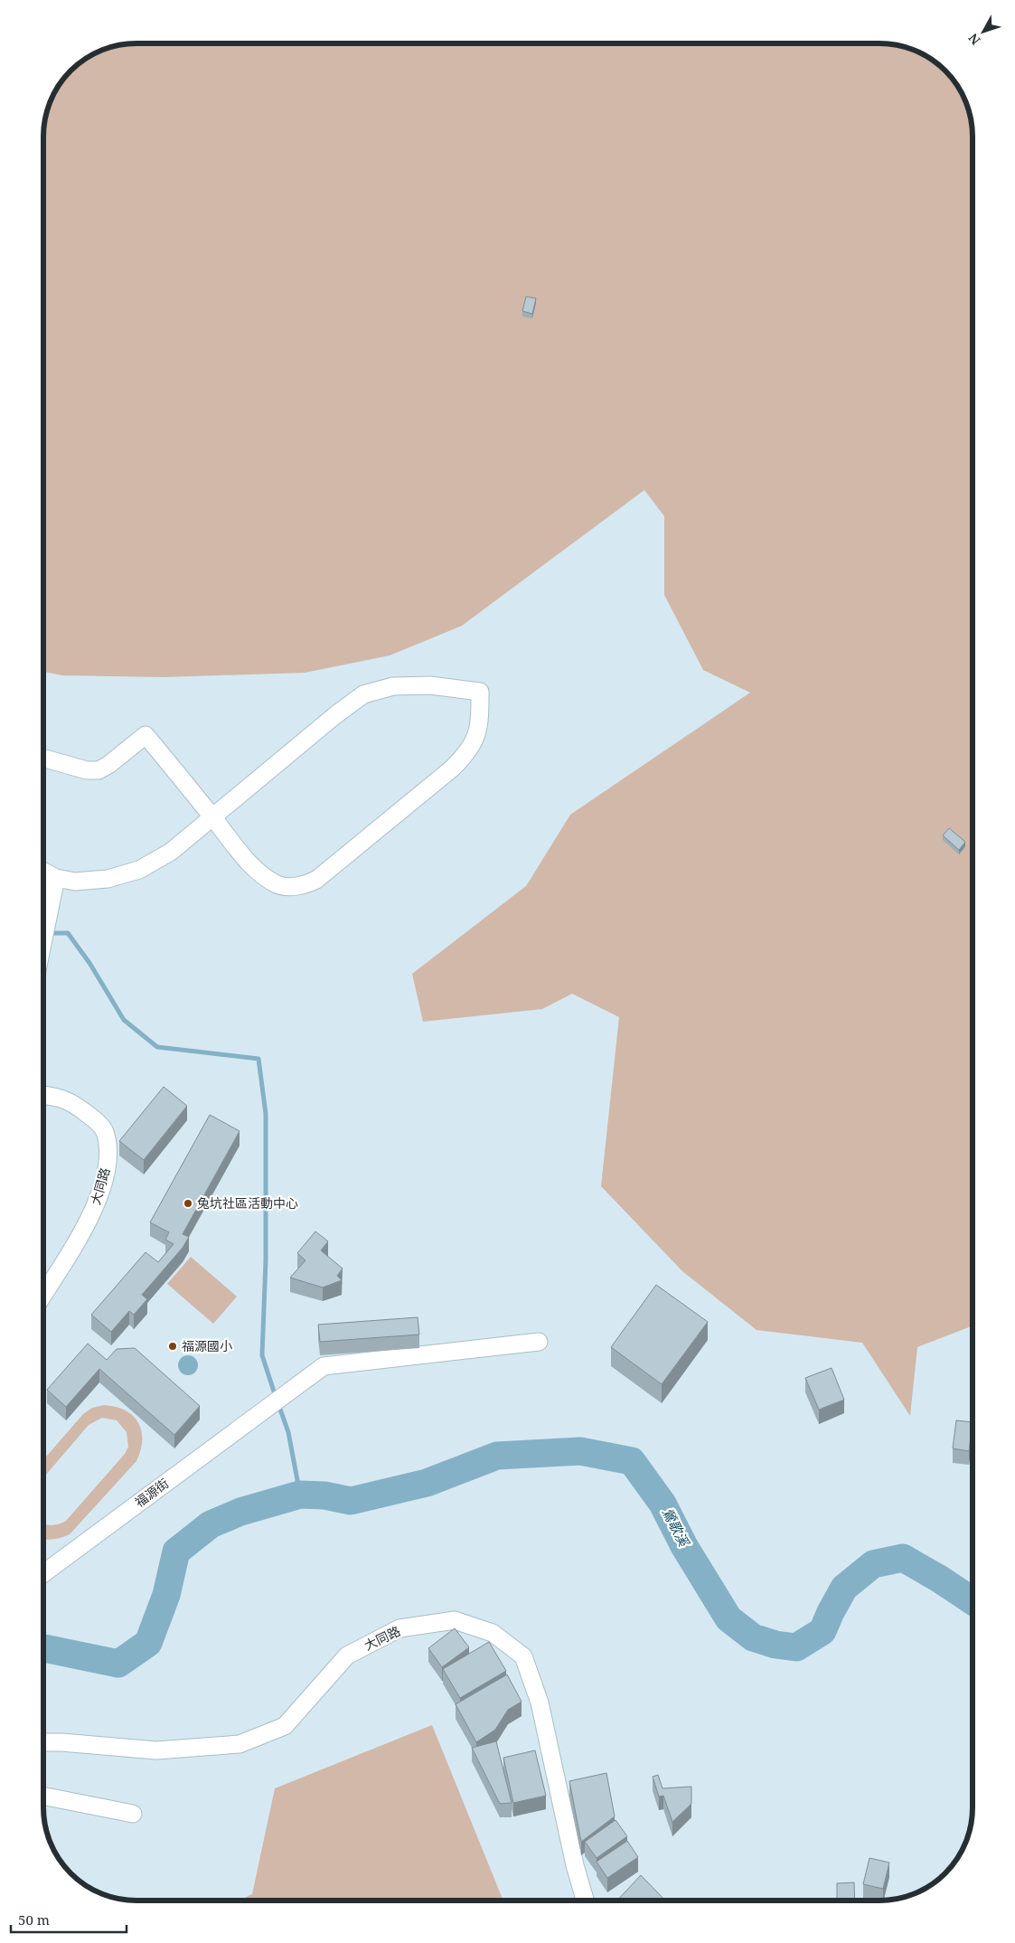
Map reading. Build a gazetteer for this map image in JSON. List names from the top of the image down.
{
  "streets": {
    "street": ["大同路", "福源街"]
  },
  "water": ["鶯歌溪"],
  "places": ["兔坑社區活動中心", "福源國小"],
  "scale_bar": "50 m",
  "north": "bottom left"
}
